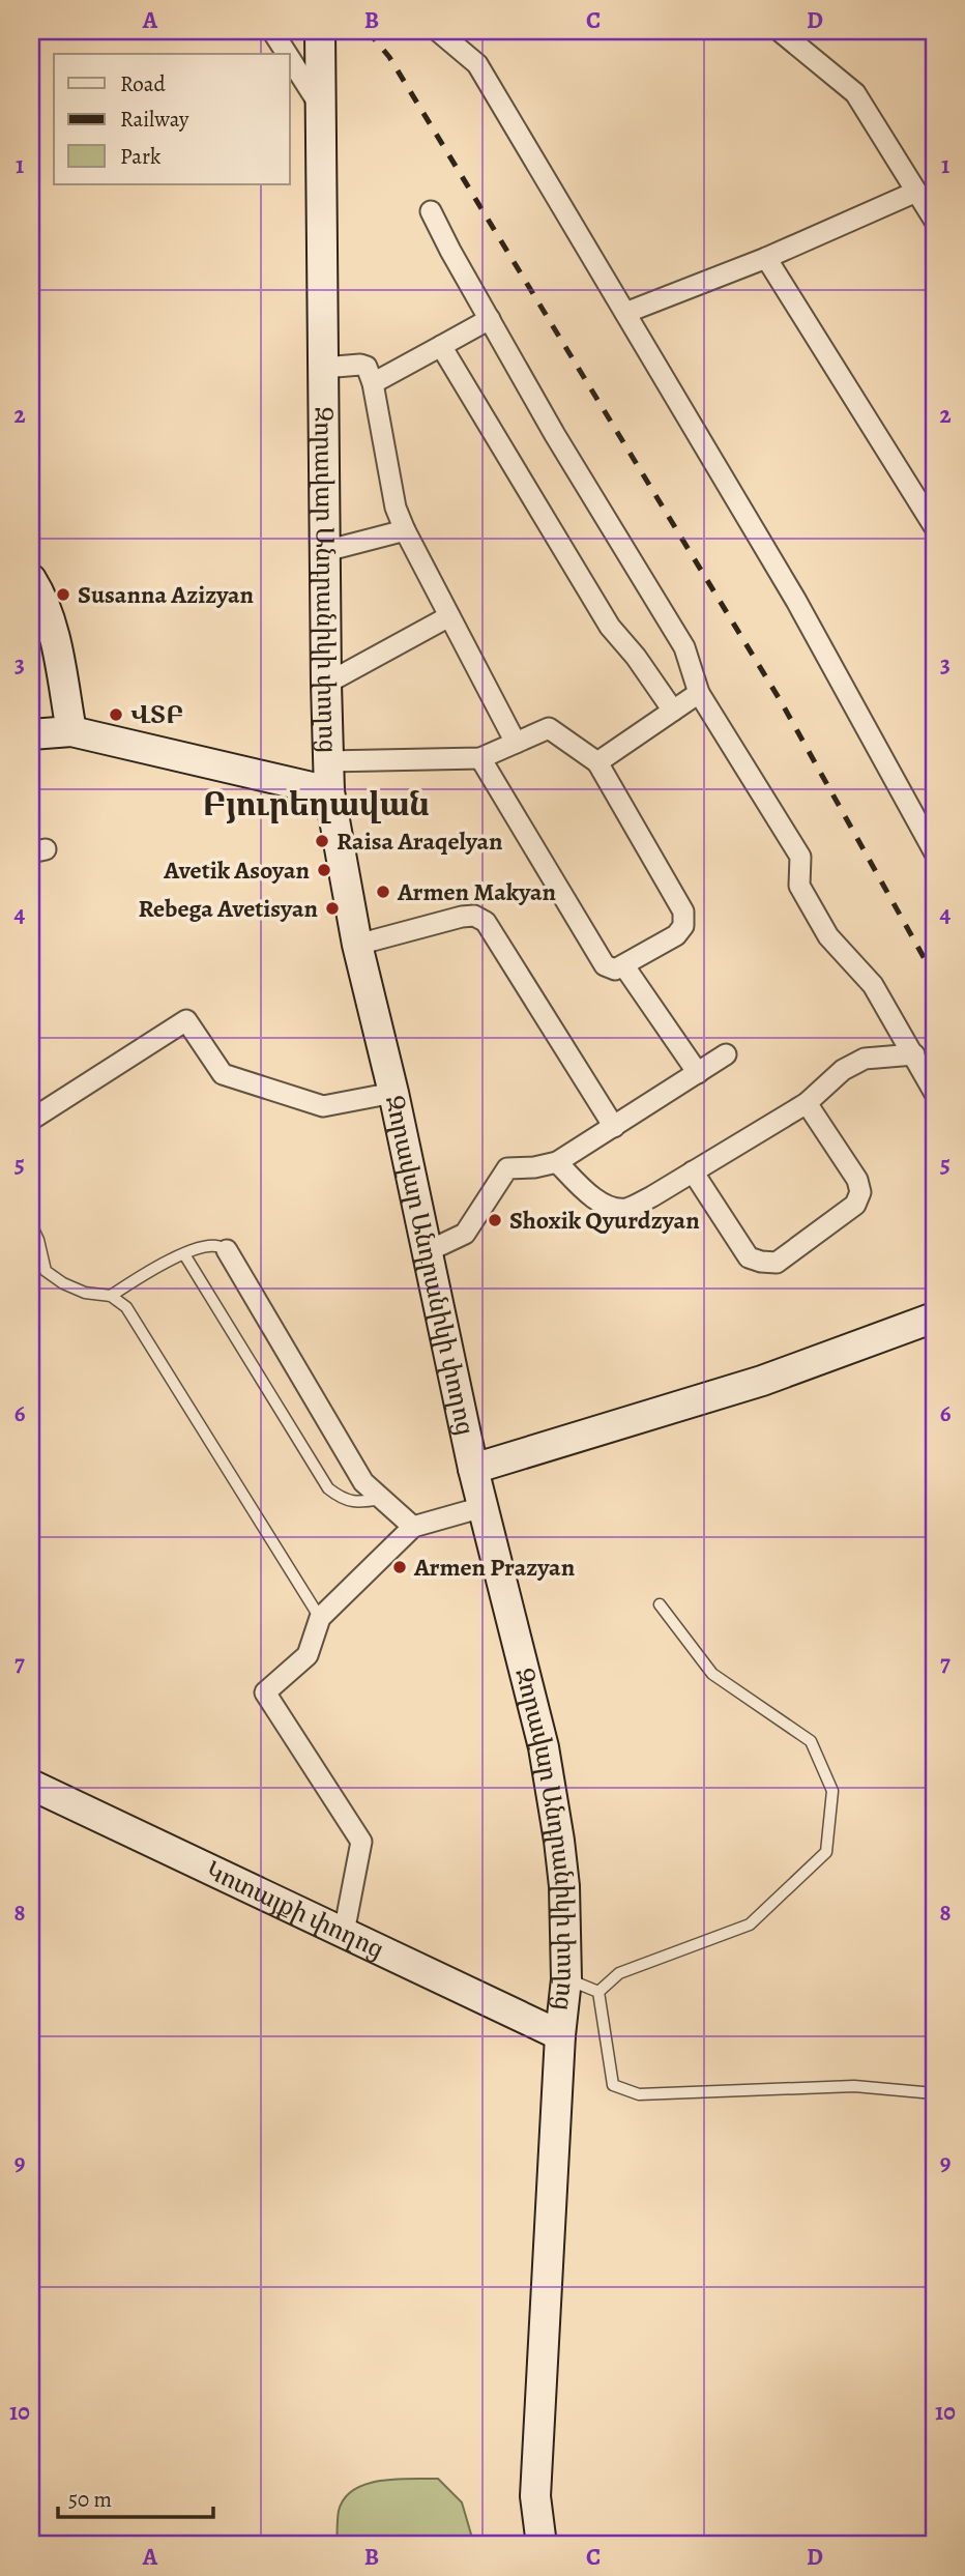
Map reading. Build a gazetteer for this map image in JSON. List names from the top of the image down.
{
  "streets": {
    "street": ["Զորավար Անդրանիկի փողոց", "Կոտայքի փողոց"]
  },
  "crossings": [
    ["Զորավար Անդրանիկի փողոց", "Կոտայքի փողոց"]
  ],
  "districts": ["Բյուրեղավան"],
  "places": [
    "Susanna Azizyan",
    "ՎՏԲ",
    "Raisa Araqelyan",
    "Avetik Asoyan",
    "Armen Makyan",
    "Rebega Avetisyan",
    "Shoxik Qyurdzyan",
    "Armen Prazyan"
  ],
  "legend": ["Road", "Railway", "Park"],
  "scale_bar": "50 m",
  "grid": {
    "columns": [
      "A",
      "B",
      "C",
      "D"
    ],
    "rows": [
      "1",
      "2",
      "3",
      "4",
      "5",
      "6",
      "7",
      "8",
      "9",
      "10"
    ]
  }
}
